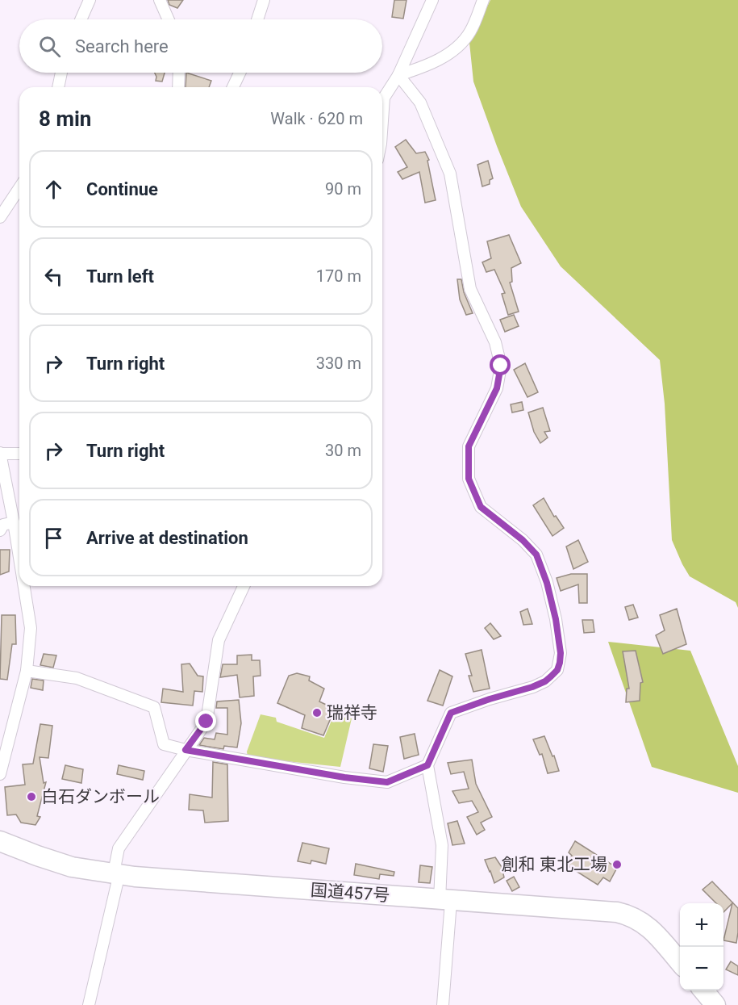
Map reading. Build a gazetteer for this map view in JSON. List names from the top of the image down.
{
  "streets": {
    "highway": ["国道457号"]
  },
  "places": ["瑞祥寺", "白石ダンボール", "創和 東北工場"],
  "page": {
    "search": "Search here",
    "heading": ["8 min", "Walk · 620 m"],
    "list": [
      ["Continue", "90 m"],
      ["Turn left", "170 m"],
      ["Turn right", "330 m"],
      ["Turn right", "30 m"],
      "Arrive at destination"
    ],
    "map_buttons": ["+", "−"]
  }
}
